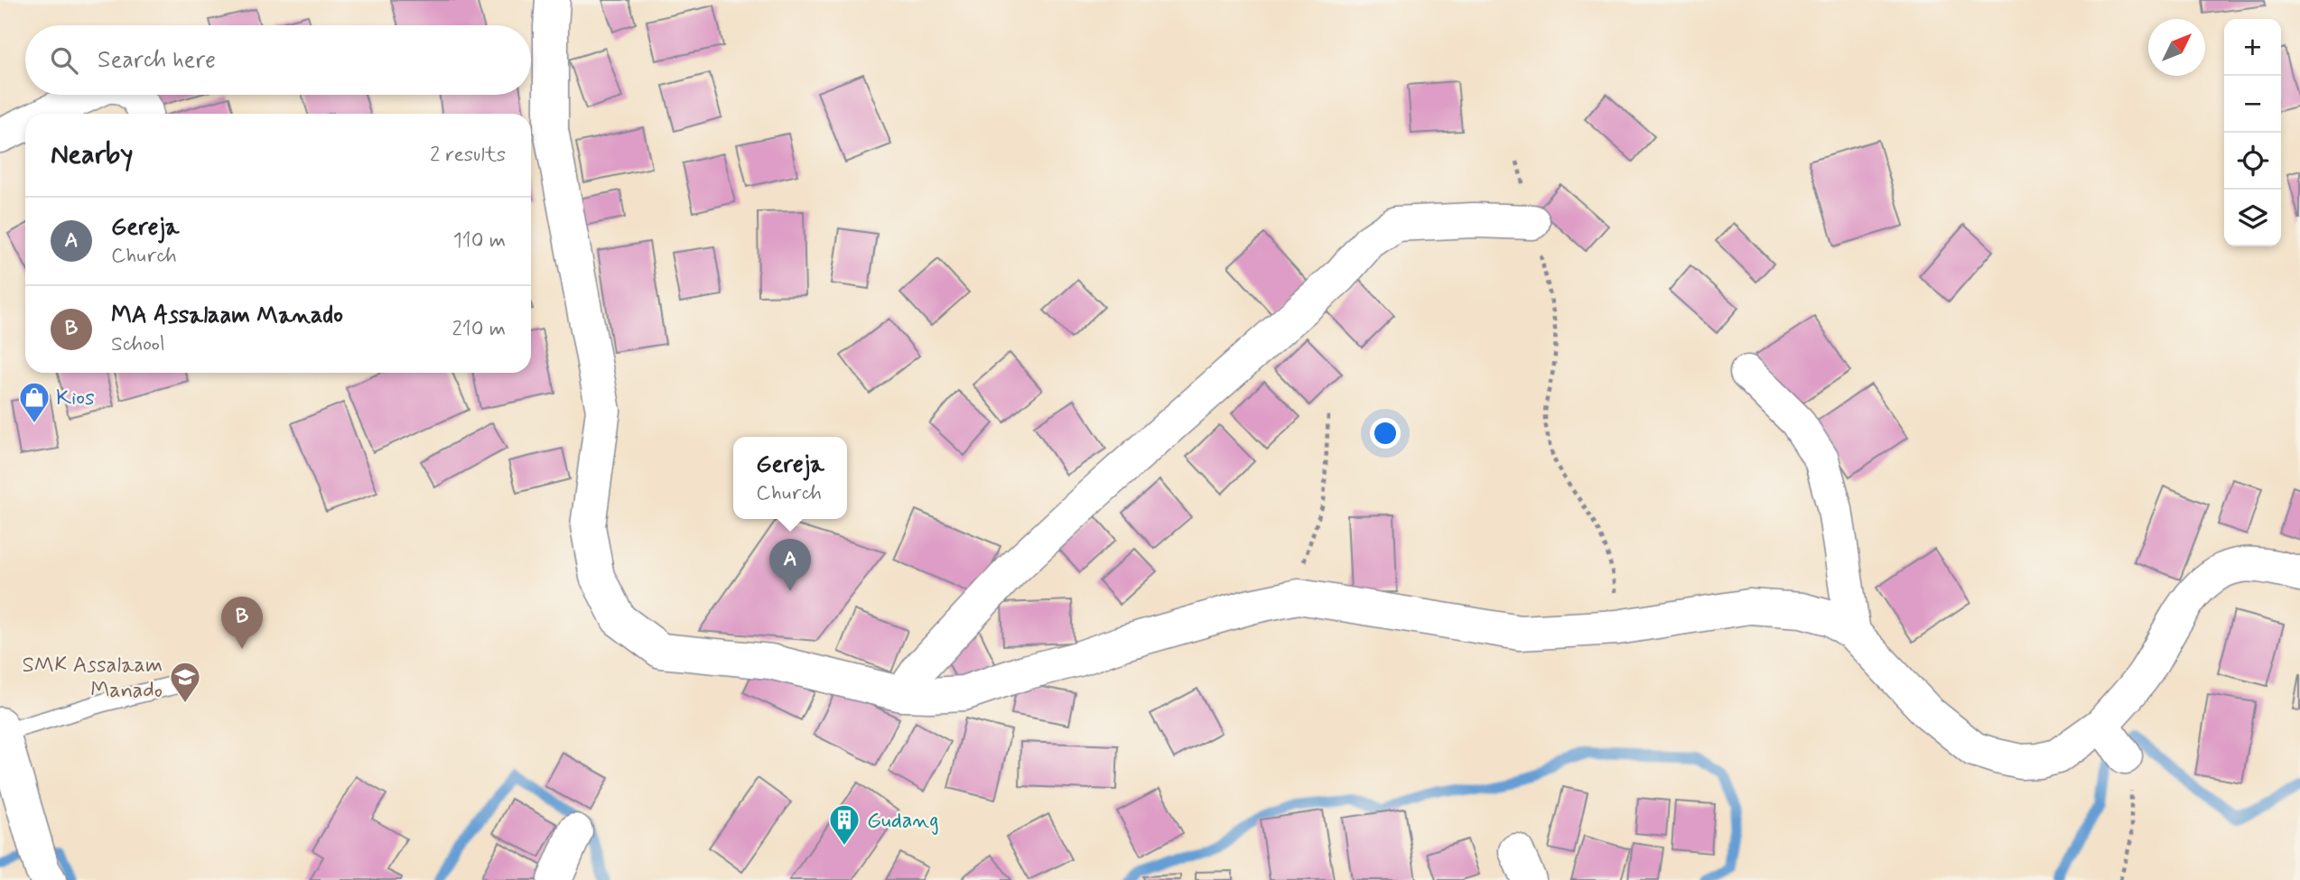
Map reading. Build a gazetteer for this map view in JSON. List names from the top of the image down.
{
  "places": {
    "shop": ["Kios"],
    "school or university": ["SMK Assalaam Manado"],
    "building": ["Gudang"]
  },
  "north": "top right",
  "page": {
    "map_buttons": ["+", "−"],
    "search": "Search here",
    "heading": ["Nearby", "2 results"],
    "list": [
      {
        "mark": "A",
        "name": "Gereja",
        "note": "Church",
        "value": "110 m"
      },
      {
        "mark": "B",
        "name": "MA Assalaam Manado",
        "note": "School",
        "value": "210 m"
      }
    ],
    "popup": ["Gereja", "Church"],
    "pins": ["A", "B"]
  }
}
